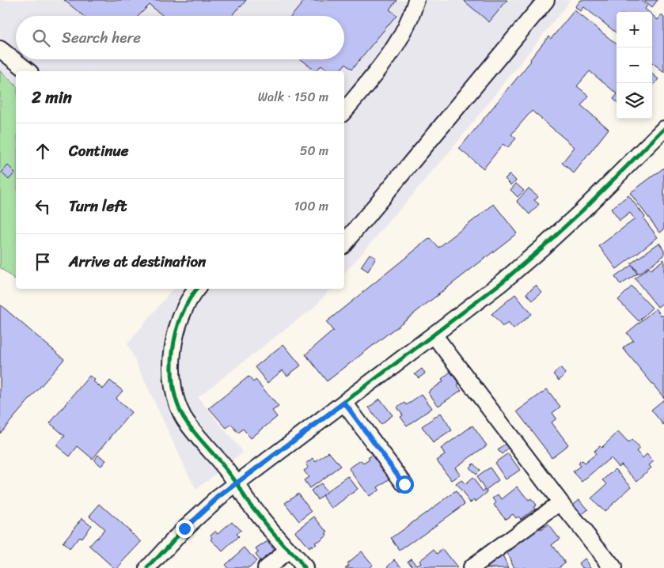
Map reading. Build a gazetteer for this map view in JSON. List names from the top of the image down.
{
  "page": {
    "map_buttons": ["+", "−"],
    "search": "Search here",
    "heading": ["2 min", "Walk · 150 m"],
    "list": [
      ["Continue", "50 m"],
      ["Turn left", "100 m"],
      "Arrive at destination"
    ]
  }
}
